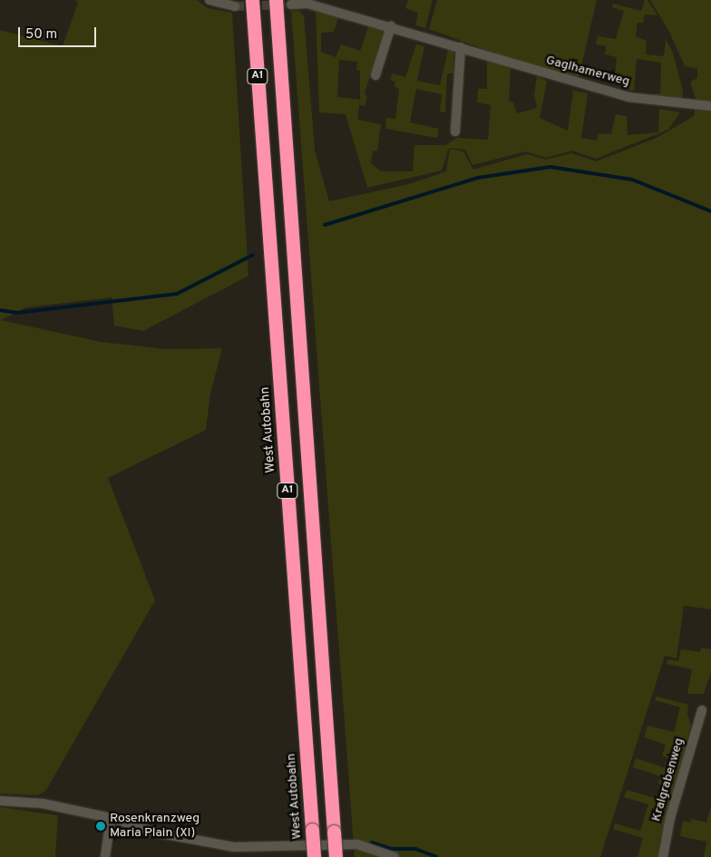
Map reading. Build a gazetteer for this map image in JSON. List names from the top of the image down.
{
  "streets": {
    "highway": ["A1", "West Autobahn"],
    "street": ["Gaglhamerweg", "Kralgrabenweg"]
  },
  "places": ["Rosenkranzweg Maria Plain (XI)"],
  "scale_bar": "50 m"
}
